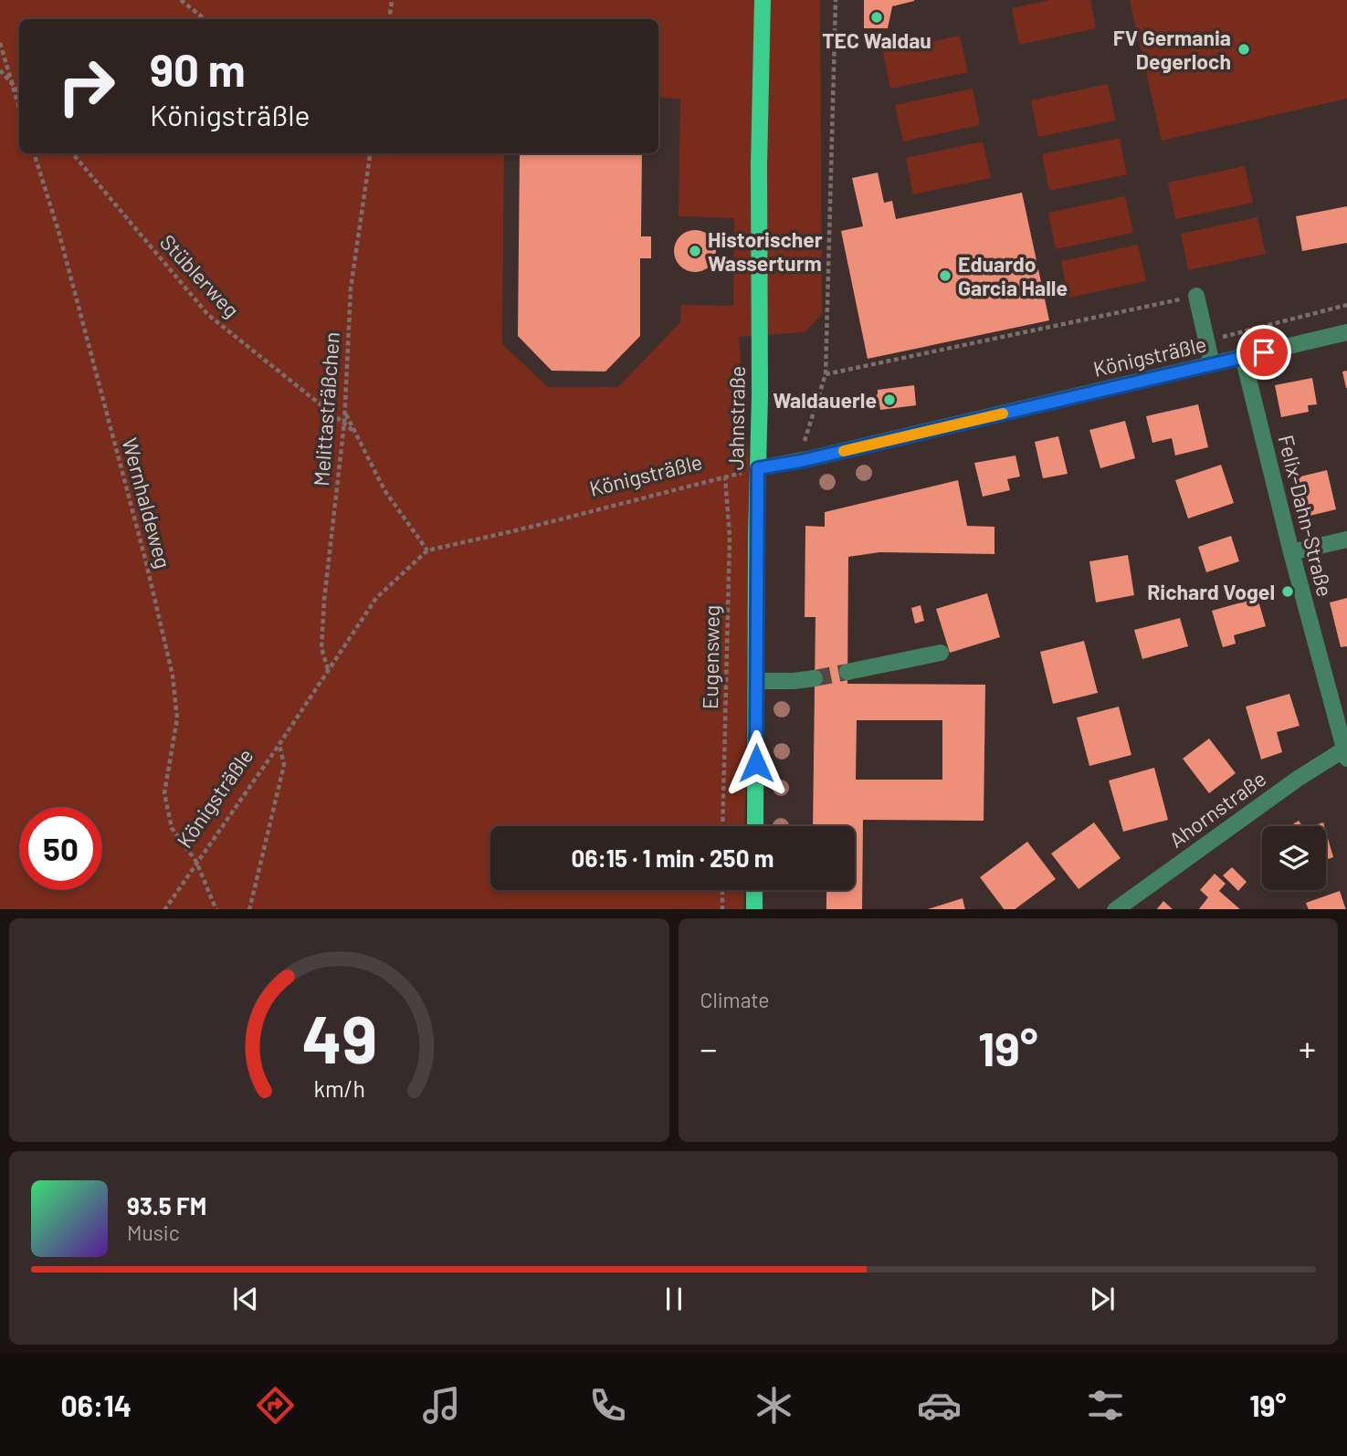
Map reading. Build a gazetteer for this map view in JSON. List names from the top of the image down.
{
  "streets": {
    "main road": ["Jahnstraße"],
    "street": ["Königsträßle", "Felix-Dahn-Straße", "Ahornstraße"],
    "path": [
      "Stüblerweg",
      "Melittasträßchen",
      "Wernhaldeweg",
      "Eugensweg"
    ]
  },
  "crossings": [
    ["Stüblerweg", "Melittasträßchen"],
    ["Königsträßle", "Melittasträßchen"],
    ["Königsträßle", "Jahnstraße"],
    ["Königsträßle", "Wernhaldeweg"],
    ["Königsträßle", "Felix-Dahn-Straße"],
    ["Königsträßle", "Eugensweg"],
    ["Felix-Dahn-Straße", "Ahornstraße"]
  ],
  "places": [
    "TEC Waldau",
    "FV Germania Degerloch",
    "Historischer Wasserturm",
    "Eduardo Garcia Halle",
    "Waldauerle",
    "Richard Vogel"
  ],
  "page": {
    "turn": ["90 m", "Königsträßle"],
    "limit": "50",
    "trip": "06:15 · 1 min · 250 m",
    "tile": "Climate",
    "heat": ["−", "19°", "+"],
    "song": ["93.5 FM", "Music"],
    "tabs": ["06:14", "19°"],
    "gauge": ["49", "km/h"]
  }
}
